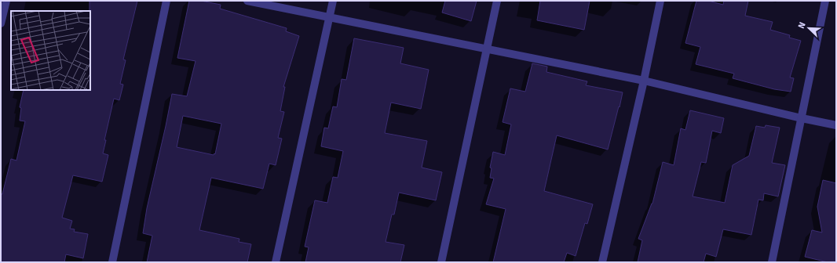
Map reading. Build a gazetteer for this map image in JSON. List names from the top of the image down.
{
  "north": "top left"
}
